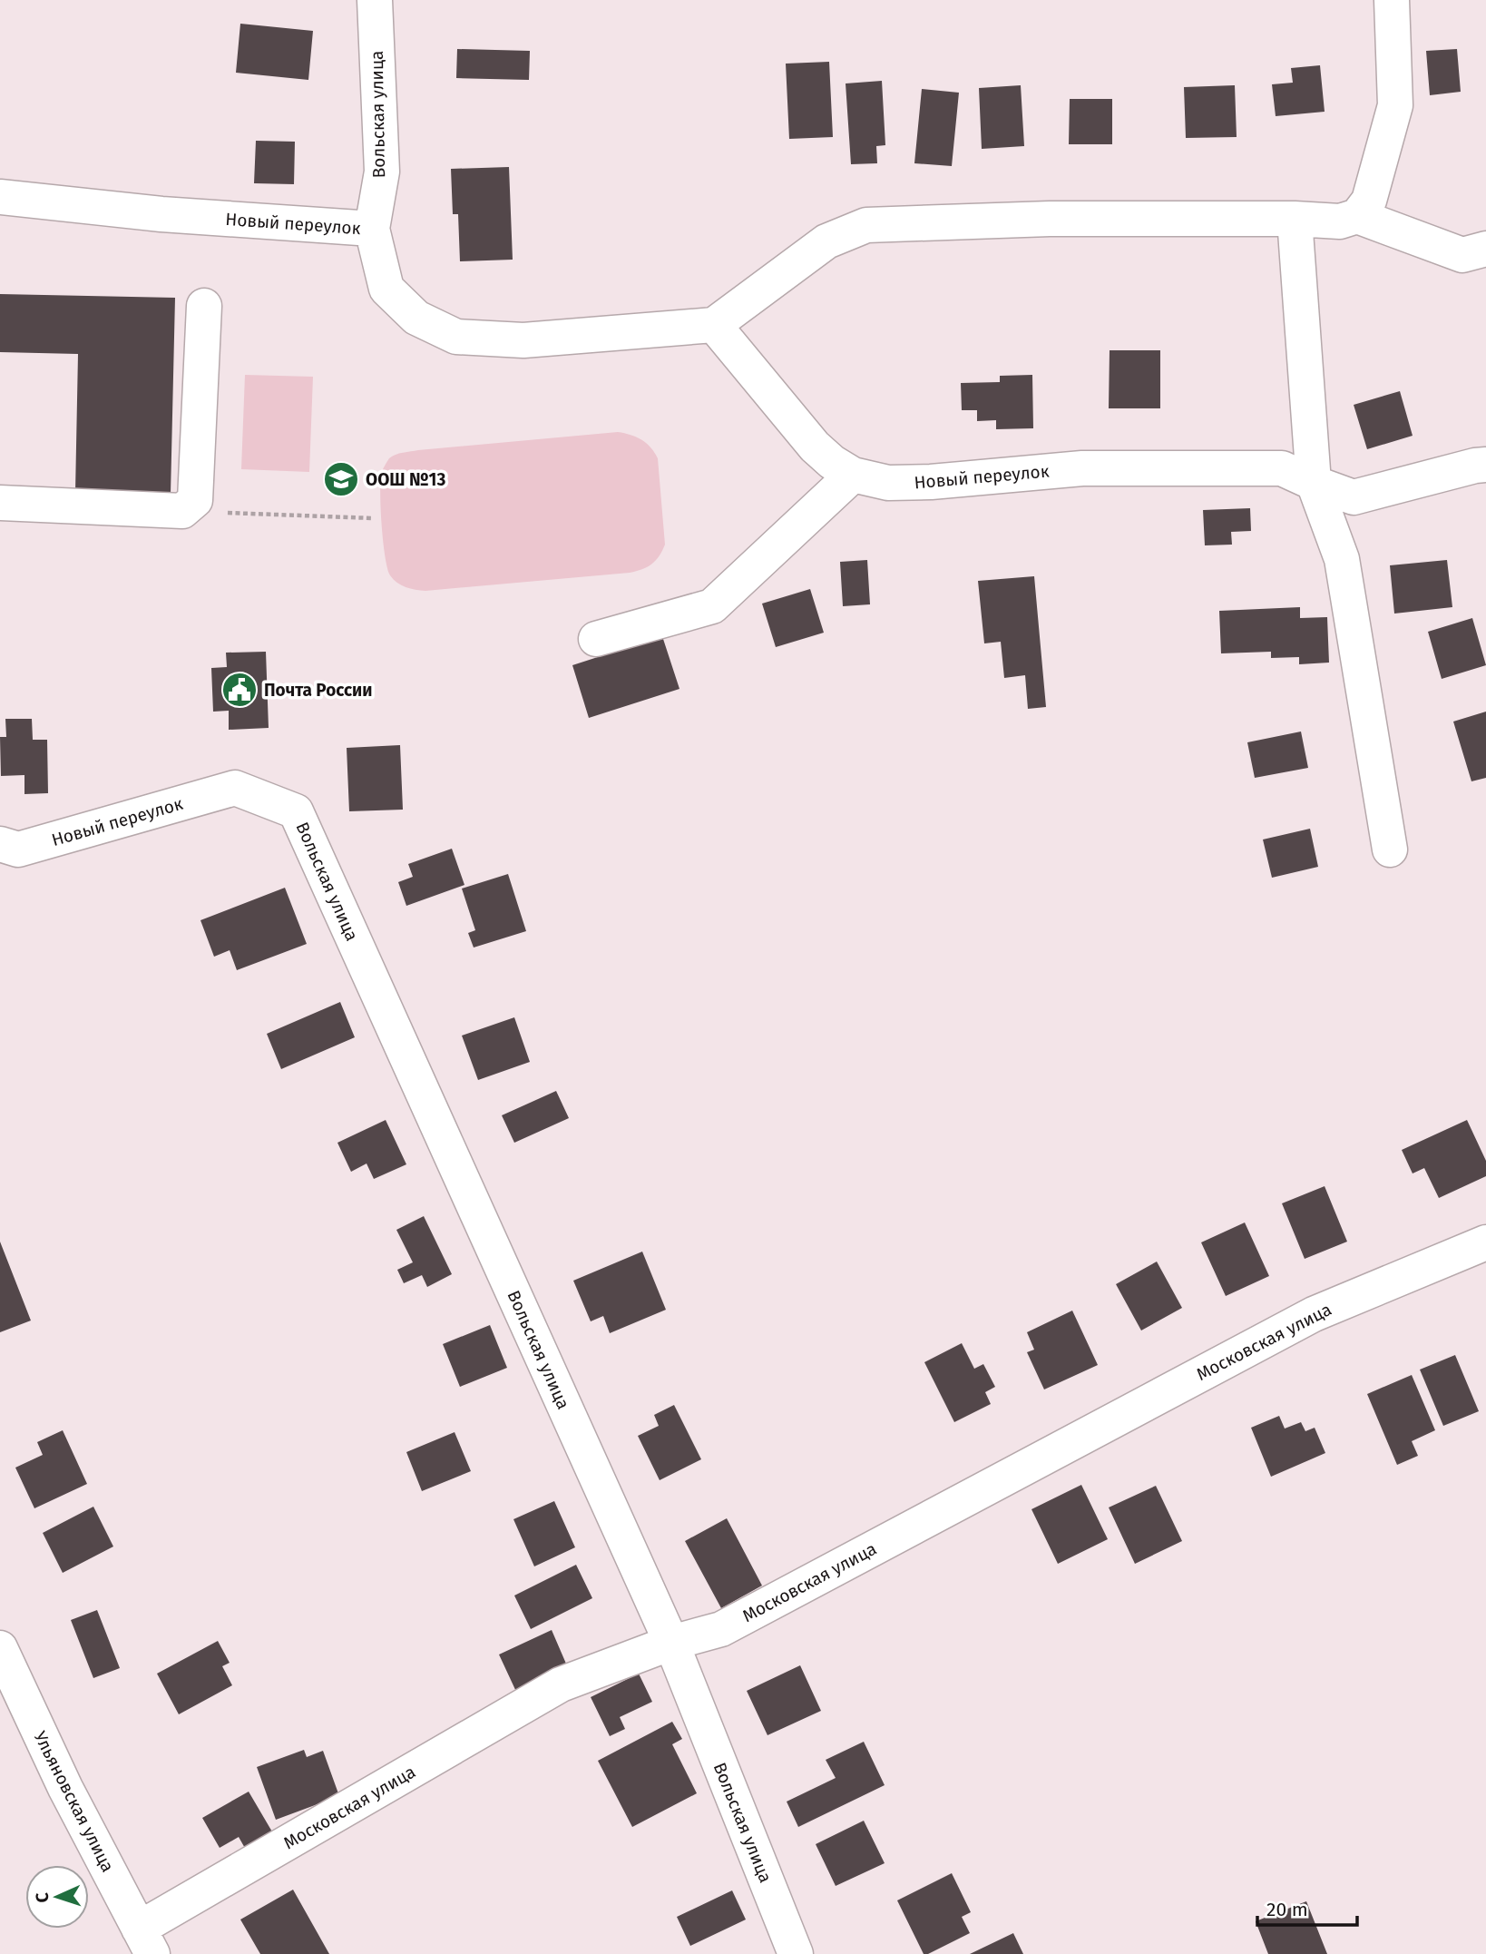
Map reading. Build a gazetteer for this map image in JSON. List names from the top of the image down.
{
  "streets": {
    "street": [
      "Вольская улица",
      "Новый переулок",
      "Московская улица",
      "Ульяновская улица"
    ]
  },
  "crossings": [
    ["Вольская улица", "Новый переулок"],
    ["Вольская улица", "Московская улица"],
    ["Московская улица", "Ульяновская улица"]
  ],
  "places": {
    "school or university": ["ООШ №13"],
    "public building": ["Почта России"]
  },
  "scale_bar": "20 m",
  "north": "left"
}
